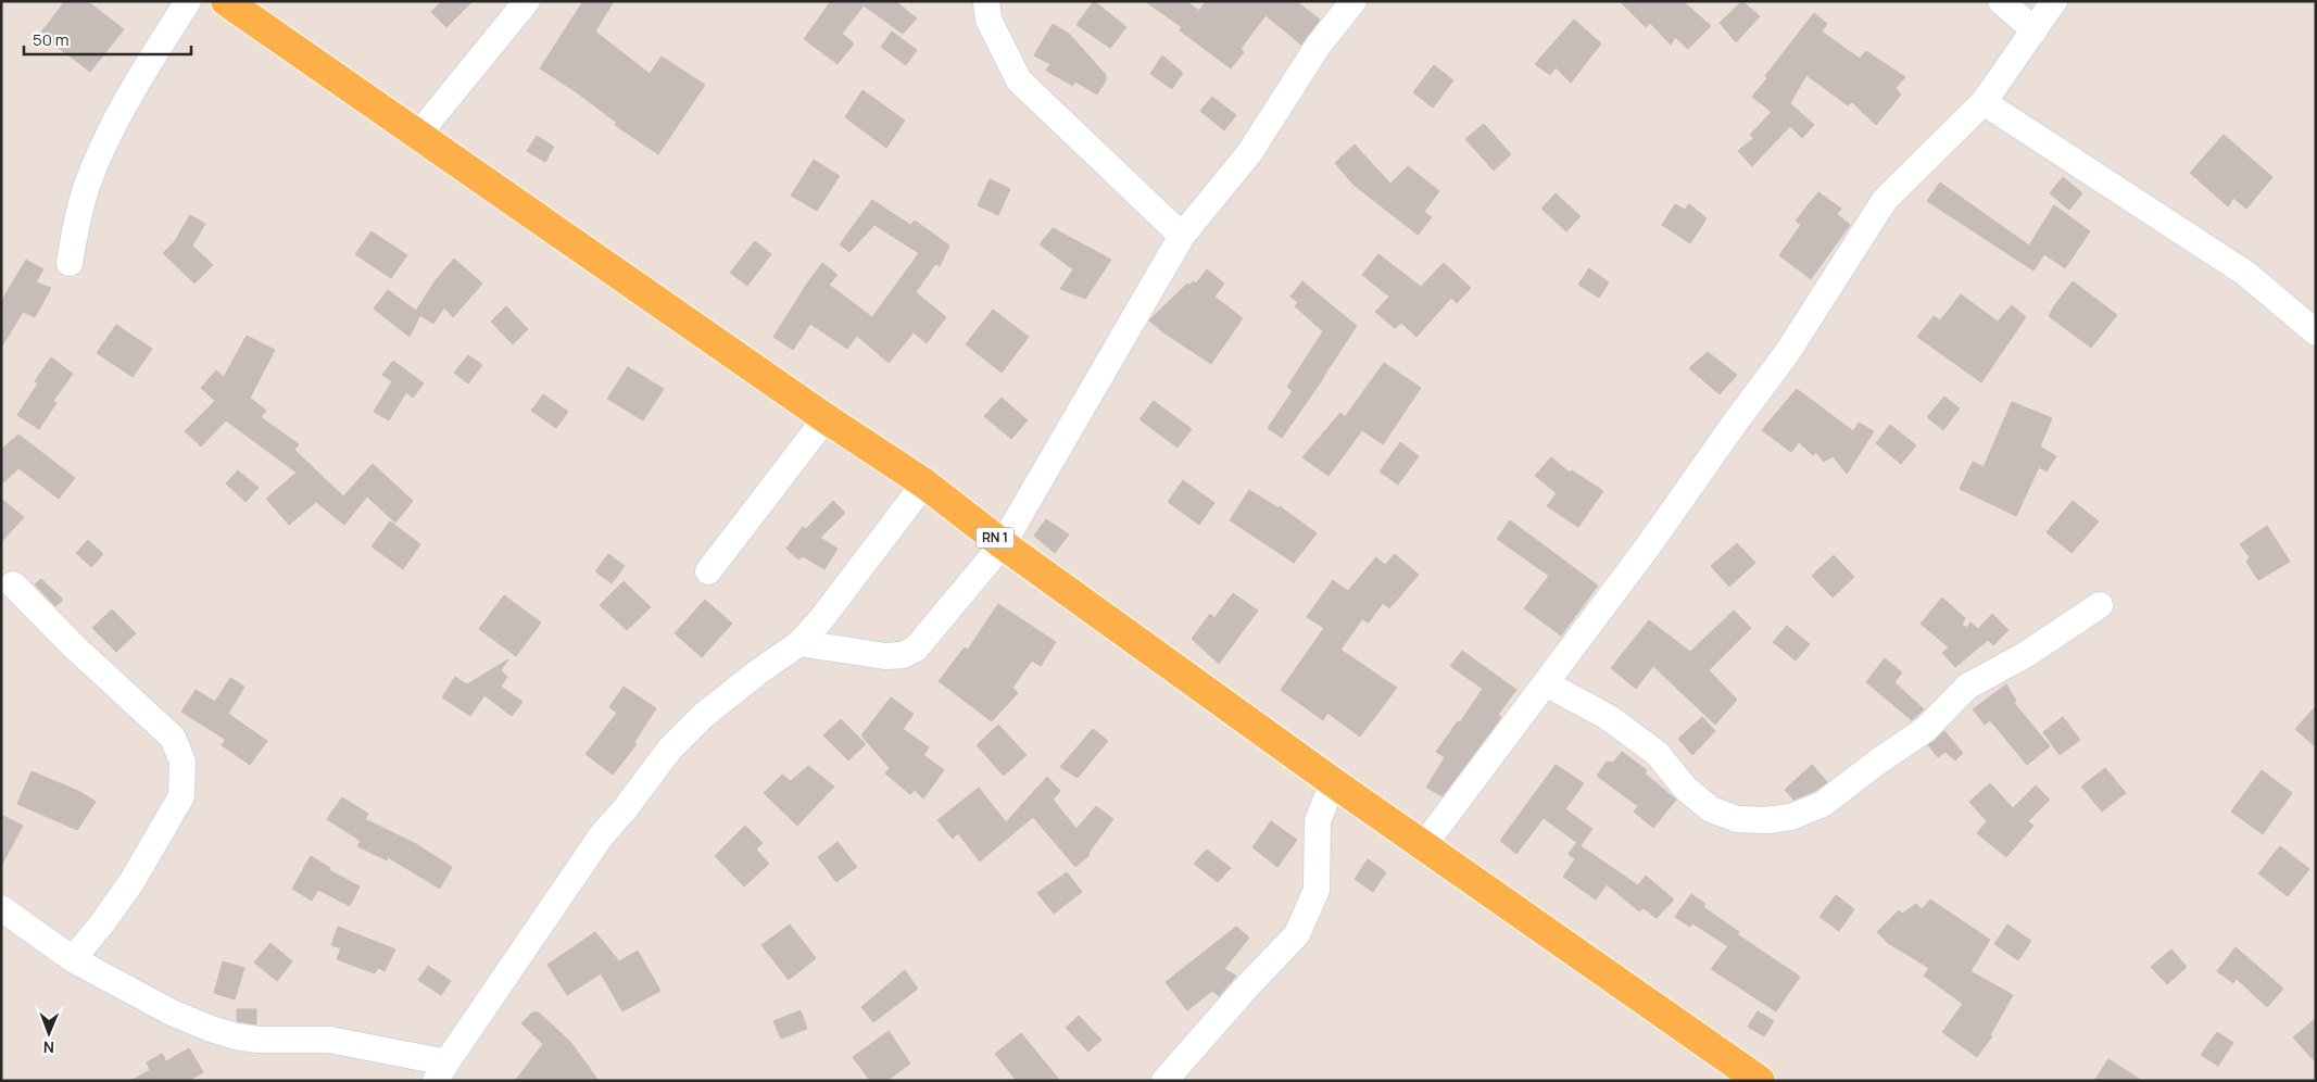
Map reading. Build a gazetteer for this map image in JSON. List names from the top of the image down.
{
  "streets": {
    "main road": ["RN 1"]
  },
  "scale_bar": "50 m",
  "north": "bottom"
}
